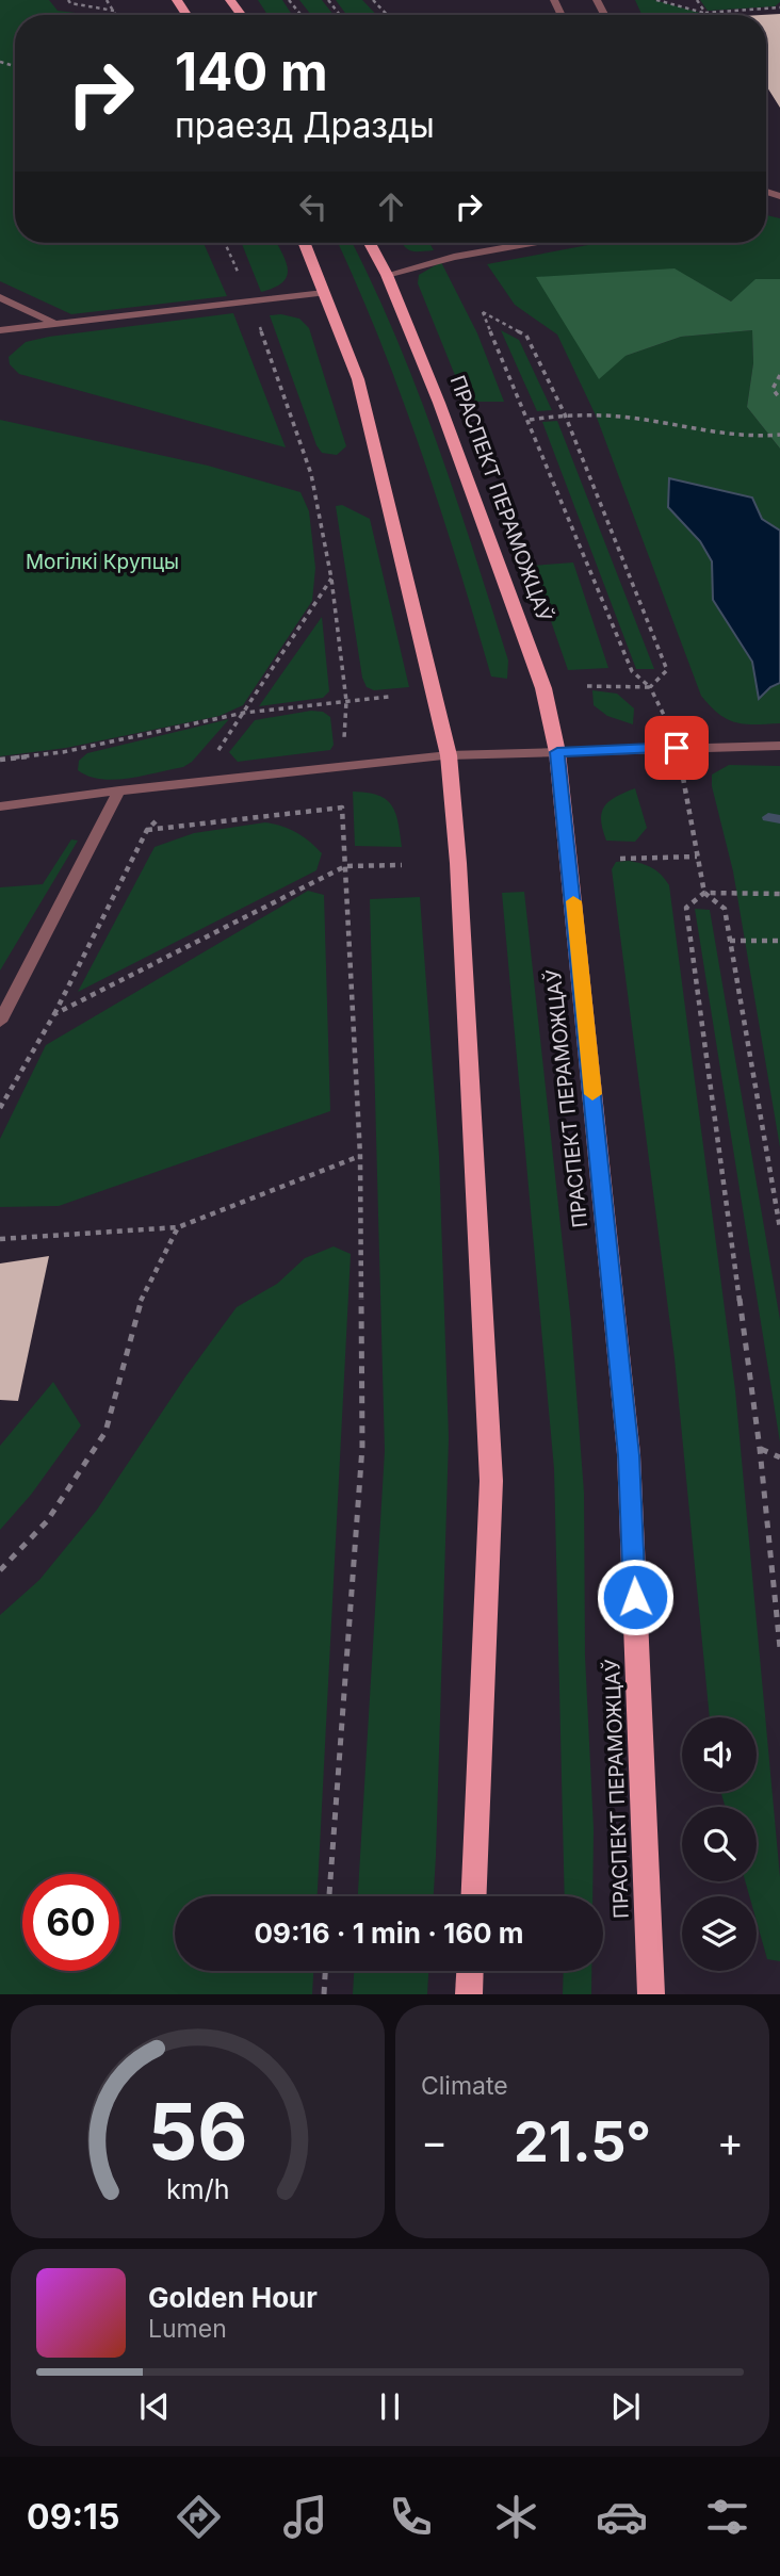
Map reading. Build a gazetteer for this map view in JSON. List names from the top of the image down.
{
  "streets": {
    "main road": ["ПРАСПЕКТ ПЕРАМОЖЦАЎ"]
  },
  "parks": ["Могілкі Крупцы"],
  "page": {
    "turn": ["140 m", "праезд Дразды"],
    "limit": "60",
    "trip": "09:16 · 1 min · 160 m",
    "tile": "Climate",
    "heat": ["−", "21.5°", "+"],
    "song": ["Golden Hour", "Lumen"],
    "tabs": "09:15",
    "gauge": ["56", "km/h"]
  }
}
